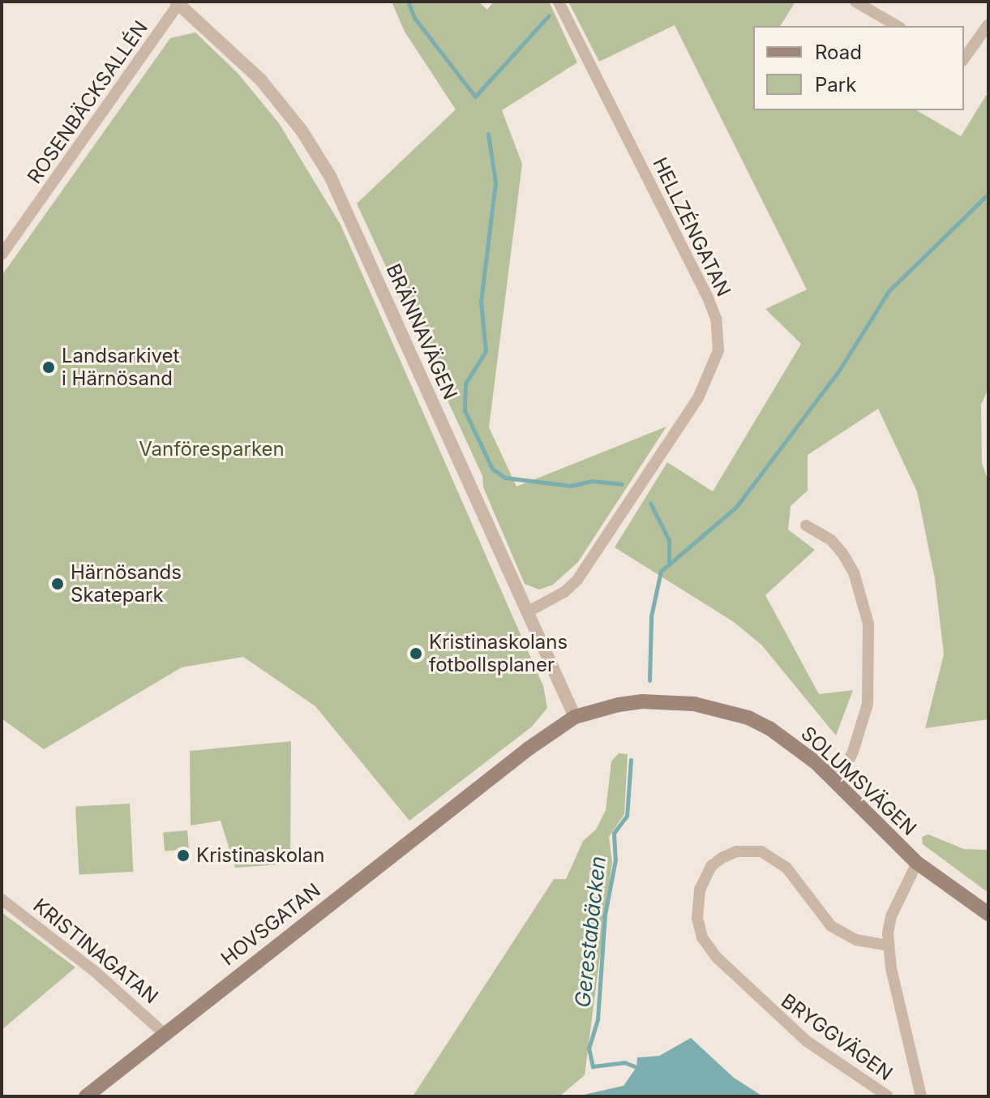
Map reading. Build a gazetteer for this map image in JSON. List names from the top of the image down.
{
  "streets": {
    "main road": ["SOLUMSVÄGEN", "HOVSGATAN"],
    "street": [
      "ROSENBÄCKSALLÉN",
      "HELLZÉNGATAN",
      "BRÄNNAVÄGEN",
      "KRISTINAGATAN",
      "BRYGGVÄGEN"
    ]
  },
  "crossings": [
    ["ROSENBÄCKSALLÉN", "BRÄNNAVÄGEN"],
    ["HELLZÉNGATAN", "BRÄNNAVÄGEN"],
    ["BRÄNNAVÄGEN", "SOLUMSVÄGEN"],
    ["BRÄNNAVÄGEN", "HOVSGATAN"],
    ["SOLUMSVÄGEN", "HOVSGATAN"],
    ["HOVSGATAN", "KRISTINAGATAN"]
  ],
  "water": ["Gerestabäcken"],
  "parks": ["Vanföresparken"],
  "places": [
    "Landsarkivet i Härnösand",
    "Härnösands Skatepark",
    "Kristinaskolans fotbollsplaner",
    "Kristinaskolan"
  ],
  "legend": ["Road", "Park"]
}
